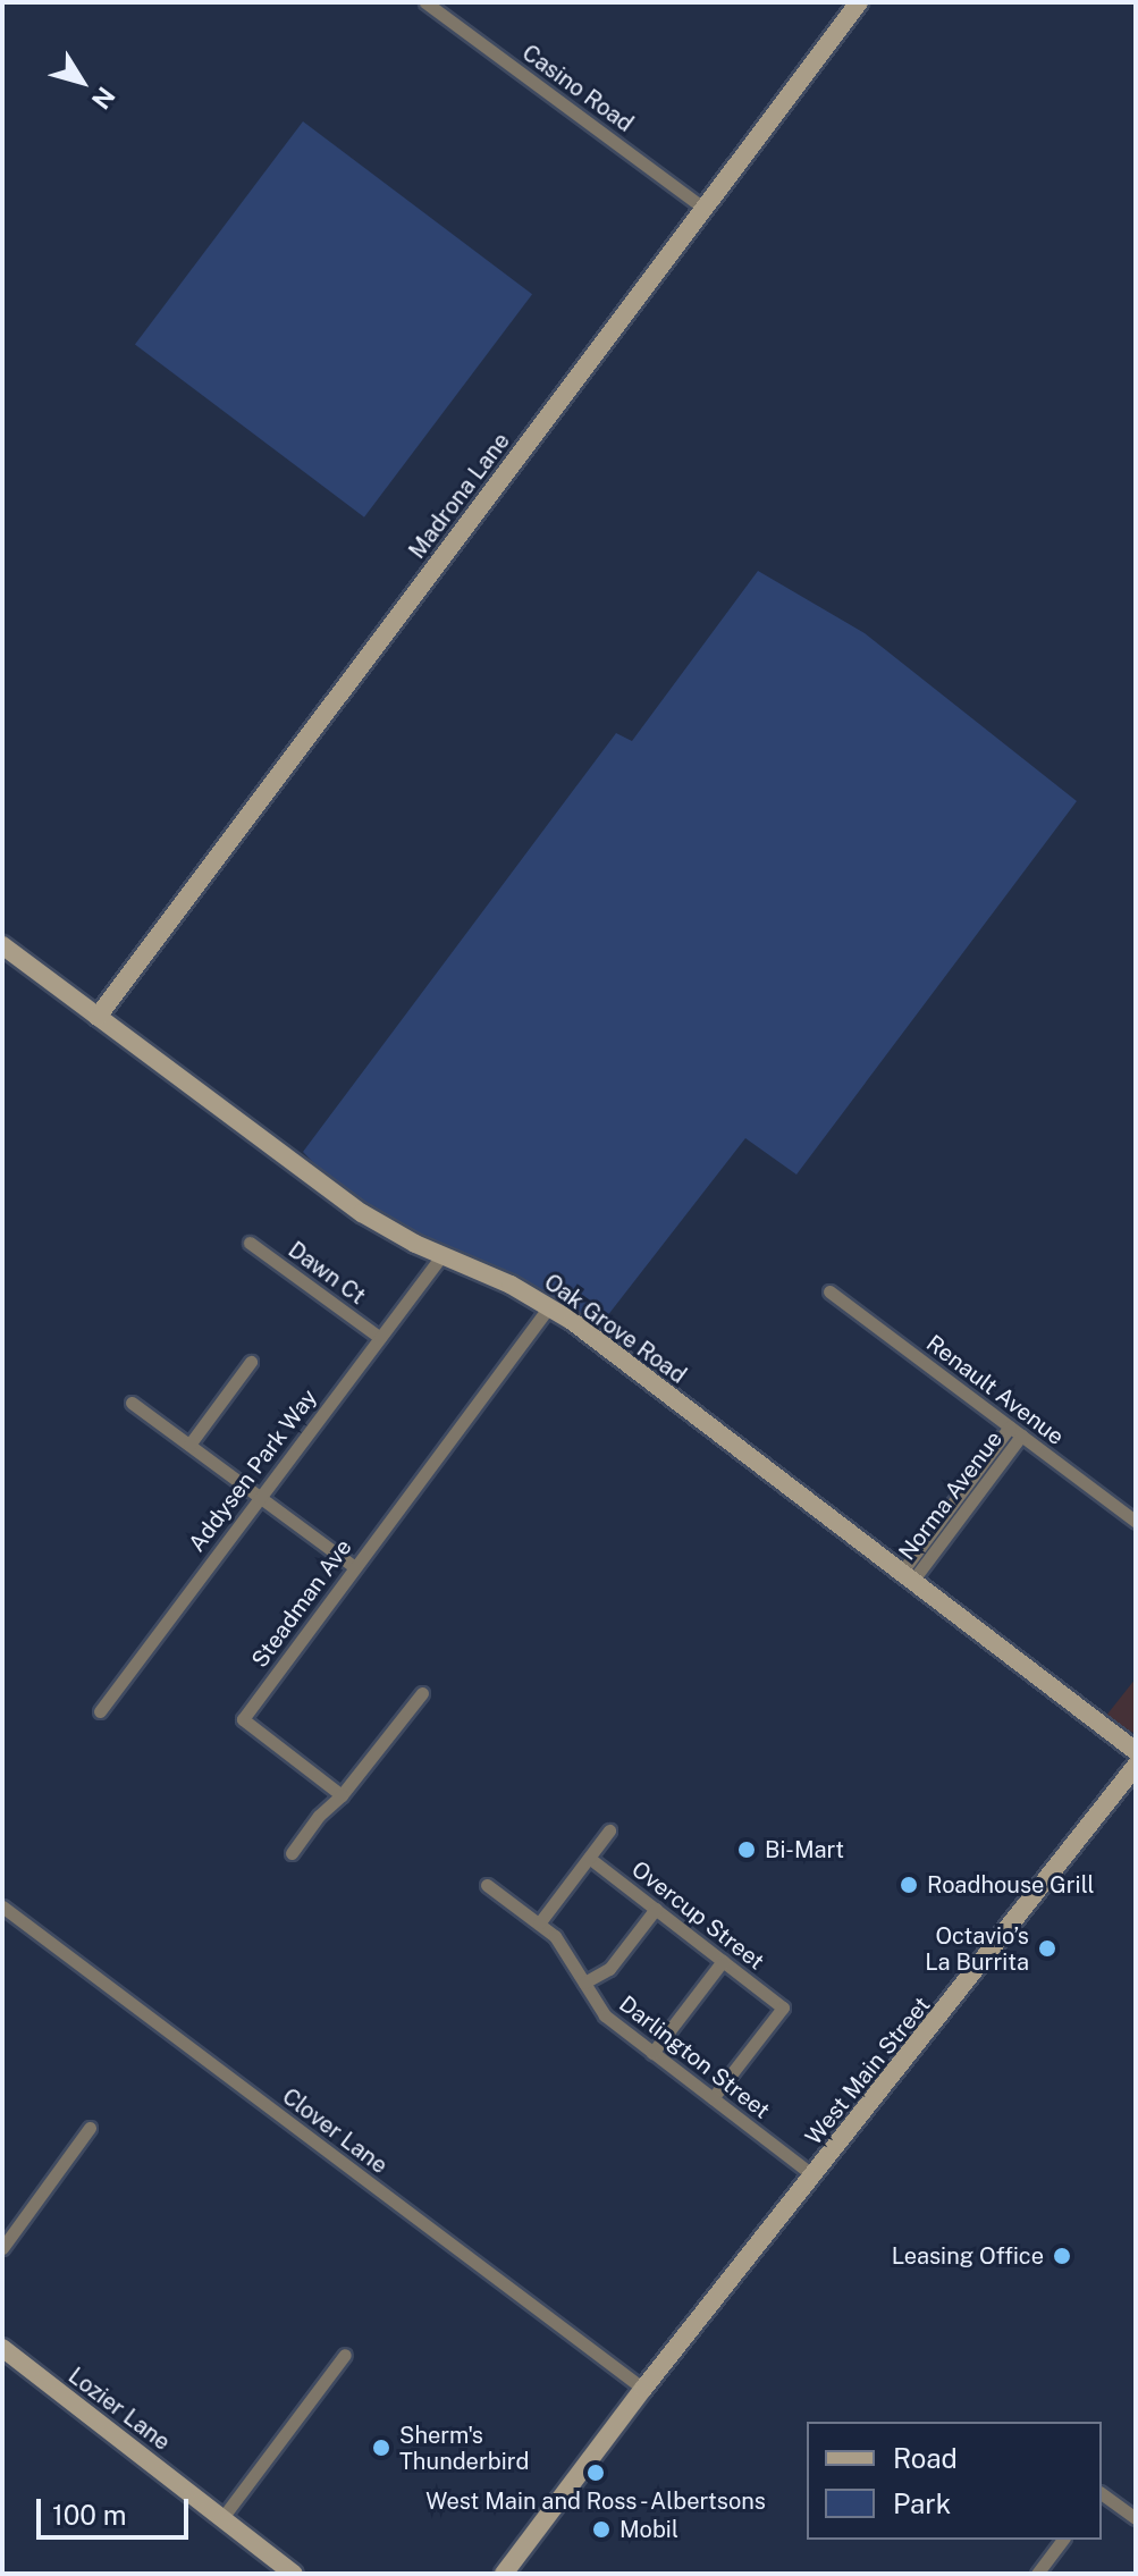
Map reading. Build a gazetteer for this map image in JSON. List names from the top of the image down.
{
  "streets": {
    "street": [
      "Casino Road",
      "Madrona Lane",
      "Dawn Ct",
      "Oak Grove Road",
      "Renault Avenue",
      "Addysen Park Way",
      "Norma Avenue",
      "Steadman Ave",
      "Overcup Street",
      "Darlington Street",
      "West Main Street",
      "Clover Lane",
      "Lozier Lane"
    ]
  },
  "crossings": [
    ["Casino Road", "Madrona Lane"],
    ["Madrona Lane", "Oak Grove Road"],
    ["Dawn Ct", "Addysen Park Way"],
    ["Oak Grove Road", "Addysen Park Way"],
    ["Oak Grove Road", "Norma Avenue"],
    ["Oak Grove Road", "Steadman Ave"],
    ["Renault Avenue", "Norma Avenue"],
    ["Overcup Street", "Darlington Street"],
    ["Darlington Street", "West Main Street"],
    ["West Main Street", "Clover Lane"]
  ],
  "places": [
    "Bi-Mart",
    "Roadhouse Grill",
    "Octavio’s La Burrita",
    "Leasing Office",
    "Sherm's Thunderbird",
    "West Main and Ross - Albertsons",
    "Mobil"
  ],
  "legend": ["Road", "Park"],
  "scale_bar": "100 m",
  "north": "bottom right"
}
